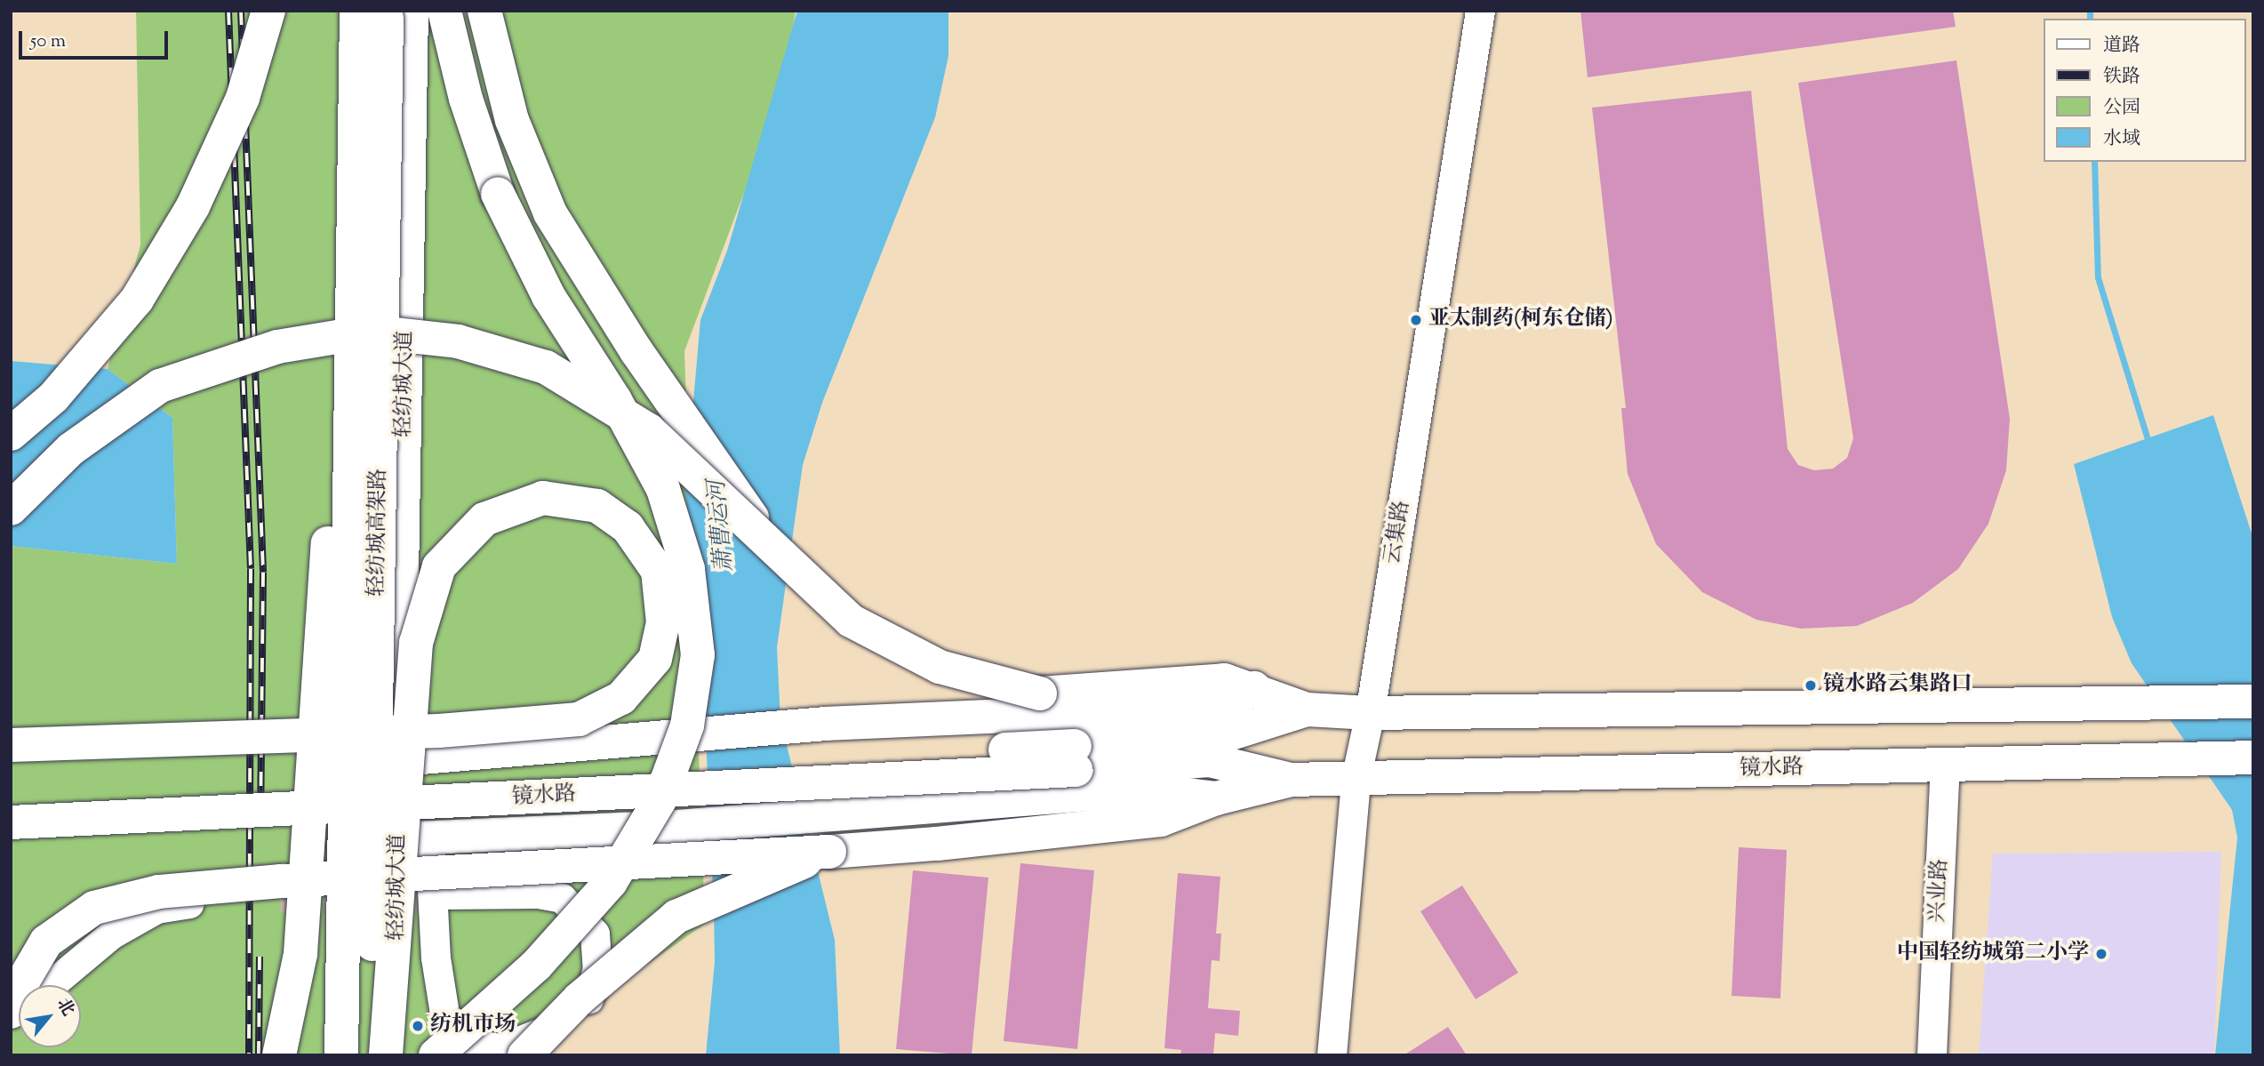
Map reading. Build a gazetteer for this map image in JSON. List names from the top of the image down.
{
  "streets": {
    "main road": ["轻纺城大道", "轻纺城高架路", "镜水路"],
    "street": ["云集路", "兴业路"]
  },
  "crossings": [
    ["云集路", "镜水路"],
    ["镜水路", "兴业路"]
  ],
  "water": ["萧曹运河"],
  "places": [
    "亚太制药(柯东仓储)",
    "镜水路云集路口",
    "中国轻纺城第二小学",
    "纺机市场"
  ],
  "legend": [
    "道路",
    "铁路",
    "公园",
    "水域"
  ],
  "scale_bar": "50 m",
  "north": "top right"
}
